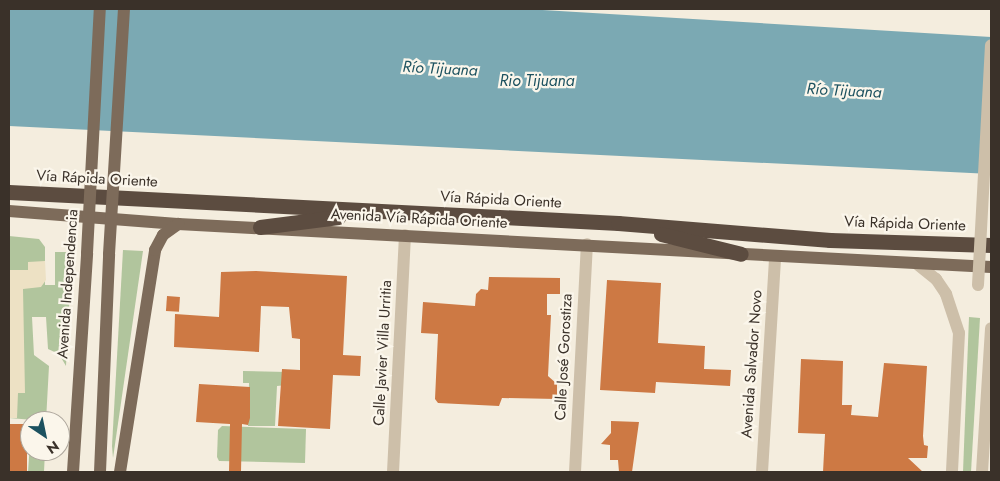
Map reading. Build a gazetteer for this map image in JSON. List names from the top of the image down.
{
  "streets": {
    "highway": ["Vía Rápida Oriente"],
    "main road": ["Avenida Vía Rápida Oriente", "Avenida Independencia"],
    "street": ["Calle Javier Villa Urritia", "Calle José Gorostiza", "Avenida Salvador Novo"]
  },
  "crossings": [
    ["Avenida Vía Rápida Oriente", "Calle Javier Villa Urritia"],
    ["Avenida Vía Rápida Oriente", "Calle José Gorostiza"],
    ["Avenida Vía Rápida Oriente", "Avenida Salvador Novo"]
  ],
  "water": ["Río Tijuana", "Rio Tijuana"],
  "north": "bottom right"
}
